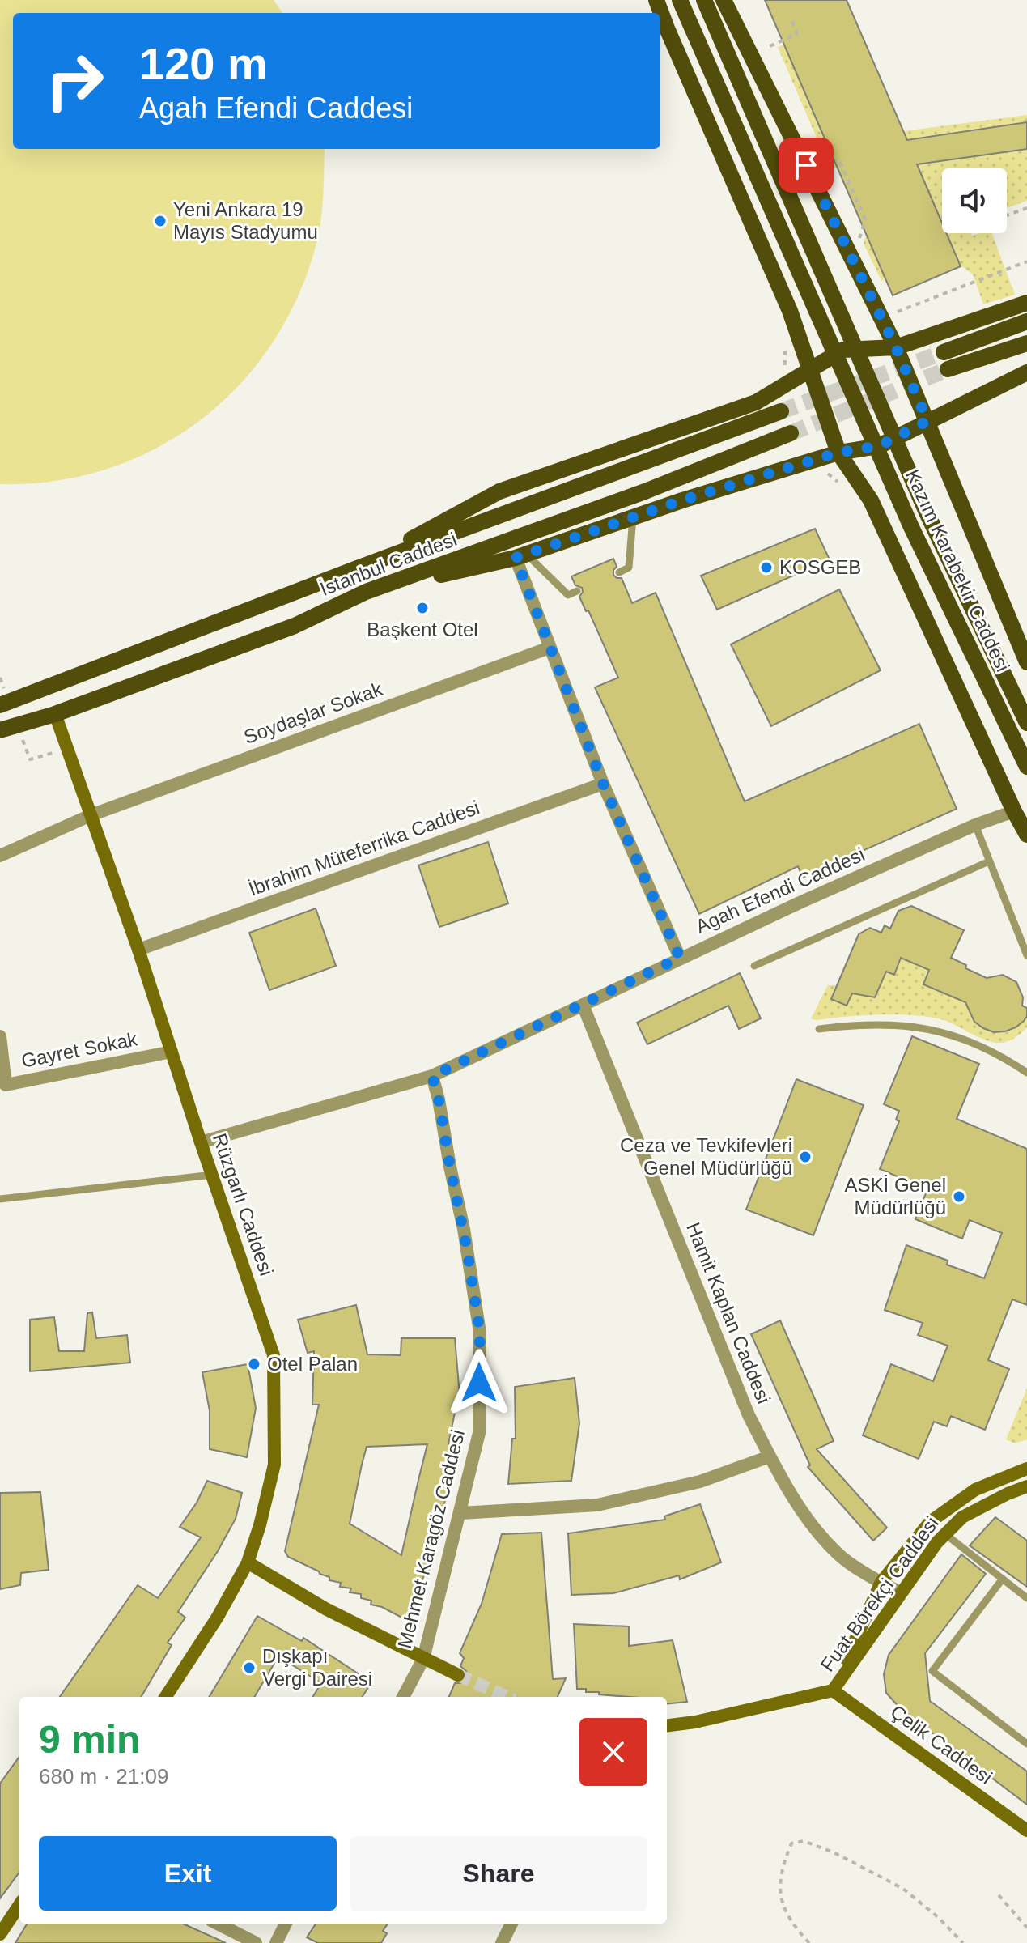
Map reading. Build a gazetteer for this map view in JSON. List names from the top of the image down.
{
  "streets": {
    "main road": ["İstanbul Caddesi", "Kazım Karabekir Caddesi"],
    "street": [
      "Soydaşlar Sokak",
      "İbrahim Müteferrika Caddesi",
      "Agah Efendi Caddesi",
      "Gayret Sokak",
      "Rüzgarlı Caddesi",
      "Hamit Kaplan Caddesi",
      "Mehmet Karagöz Caddesi",
      "Fuat Börekçi Caddesi",
      "Çelik Caddesi"
    ]
  },
  "crossings": [
    ["İstanbul Caddesi", "Rüzgarlı Caddesi"],
    ["Soydaşlar Sokak", "Rüzgarlı Caddesi"],
    ["İbrahim Müteferrika Caddesi", "Rüzgarlı Caddesi"],
    ["Agah Efendi Caddesi", "Rüzgarlı Caddesi"],
    ["Agah Efendi Caddesi", "Hamit Kaplan Caddesi"],
    ["Agah Efendi Caddesi", "Mehmet Karagöz Caddesi"],
    ["Gayret Sokak", "Rüzgarlı Caddesi"],
    ["Hamit Kaplan Caddesi", "Fuat Börekçi Caddesi"],
    ["Fuat Börekçi Caddesi", "Çelik Caddesi"]
  ],
  "places": [
    "Yeni Ankara 19 Mayıs Stadyumu",
    "KOSGEB",
    "Başkent Otel",
    "Ceza ve Tevkifevleri Genel Müdürlüğü",
    "ASKİ Genel Müdürlüğü",
    "Otel Palan",
    "Dışkapı Vergi Dairesi"
  ],
  "page": {
    "turn": ["120 m", "Agah Efendi Caddesi"],
    "heading": ["9 min", "680 m · 21:09"],
    "buttons": ["Exit", "Share"]
  }
}
